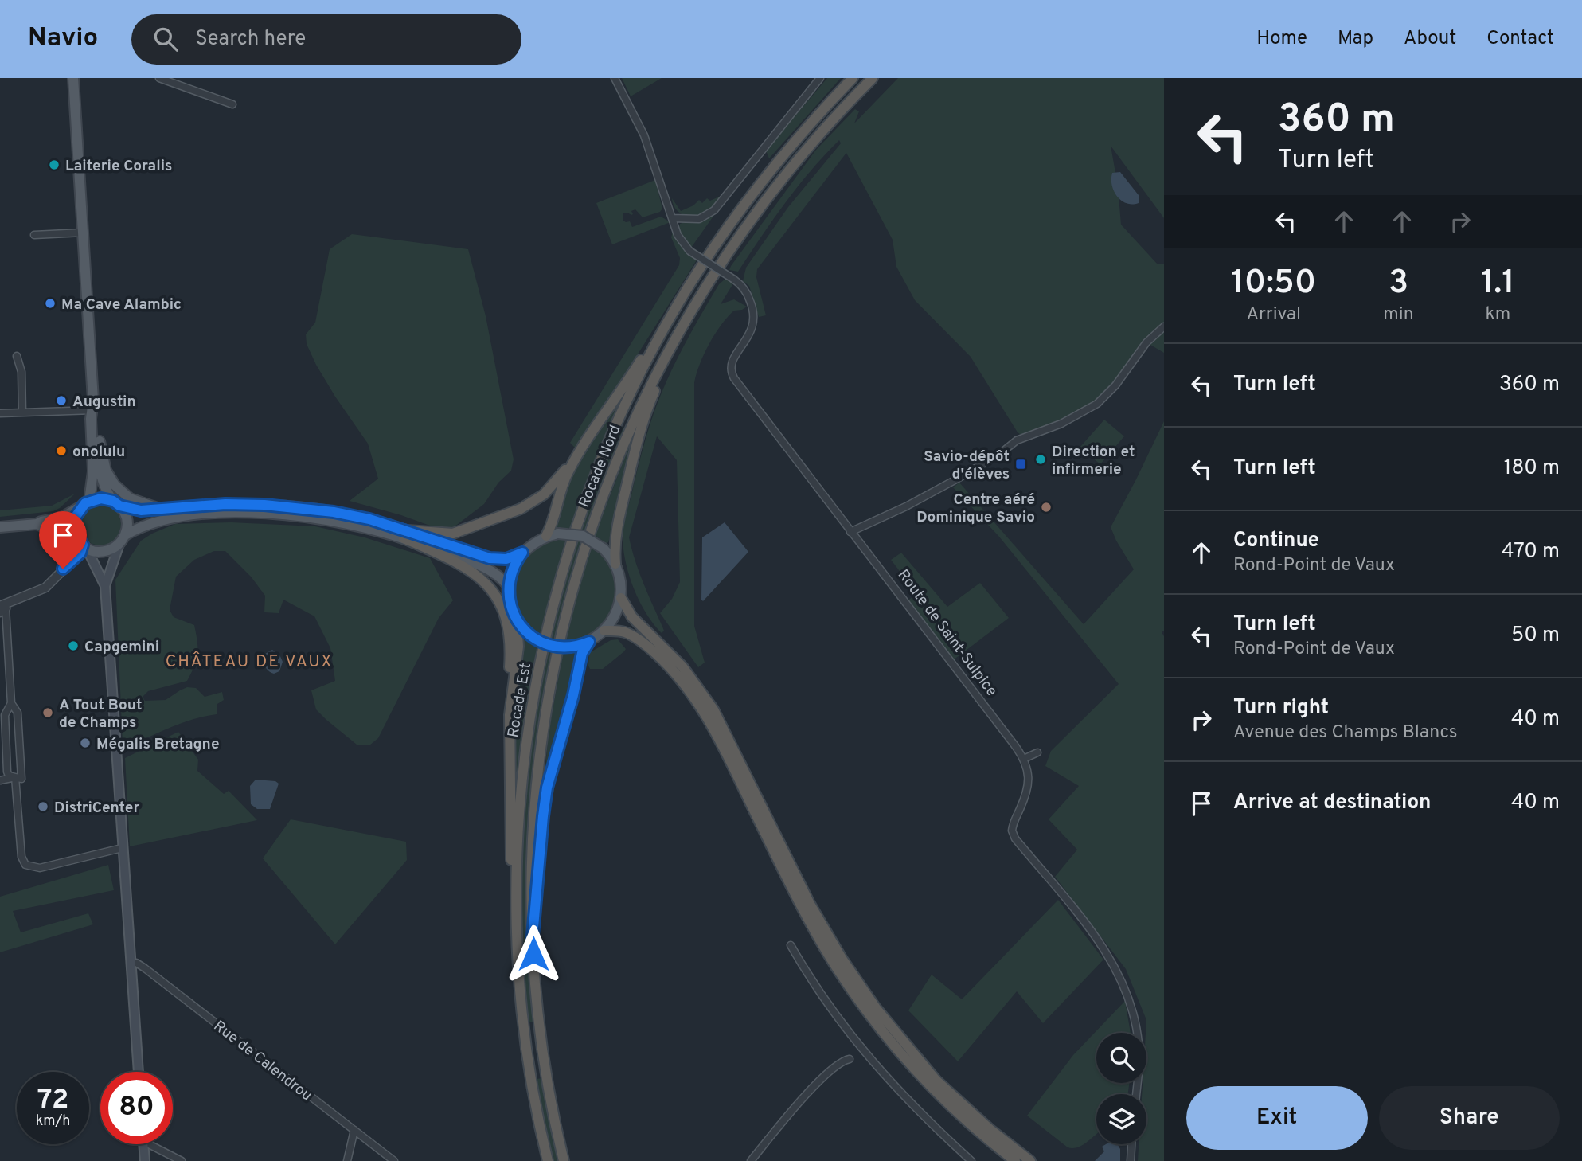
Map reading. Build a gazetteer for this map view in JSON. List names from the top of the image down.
{
  "streets": {
    "highway": ["Rocade Nord", "Rocade Est"],
    "street": ["Route de Saint-Sulpice", "Rue de Calendrou"]
  },
  "districts": ["CHÂTEAU DE VAUX"],
  "places": {
    "other": [
      "Laiterie Coralis",
      "Ma Cave Alambic",
      "Augustin",
      "onolulu",
      "Direction et infirmerie",
      "Centre aéré Dominique Savio",
      "Capgemini",
      "A Tout Bout de Champs",
      "Mégalis Bretagne",
      "DistriCenter"
    ],
    "transit": ["Savio-dépôt d'élèves"]
  },
  "page": {
    "header": "Navio",
    "search": "Search here",
    "nav": [
      "Home",
      "Map",
      "About",
      "Contact"
    ],
    "turn": ["360 m", "Turn left"],
    "eta": [
      "10:50",
      "Arrival",
      "3",
      "min",
      "1.1",
      "km"
    ],
    "list": [
      {
        "name": "Turn left",
        "value": "360 m"
      },
      {
        "name": "Turn left",
        "value": "180 m"
      },
      {
        "name": "Continue",
        "note": "Rond-Point de Vaux",
        "value": "470 m"
      },
      {
        "name": "Turn left",
        "note": "Rond-Point de Vaux",
        "value": "50 m"
      },
      {
        "name": "Turn right",
        "note": "Avenue des Champs Blancs",
        "value": "40 m"
      },
      {
        "name": "Arrive at destination",
        "value": "40 m"
      }
    ],
    "speed": "72 km/h",
    "limit": "80",
    "buttons": ["Exit", "Share"]
  }
}
